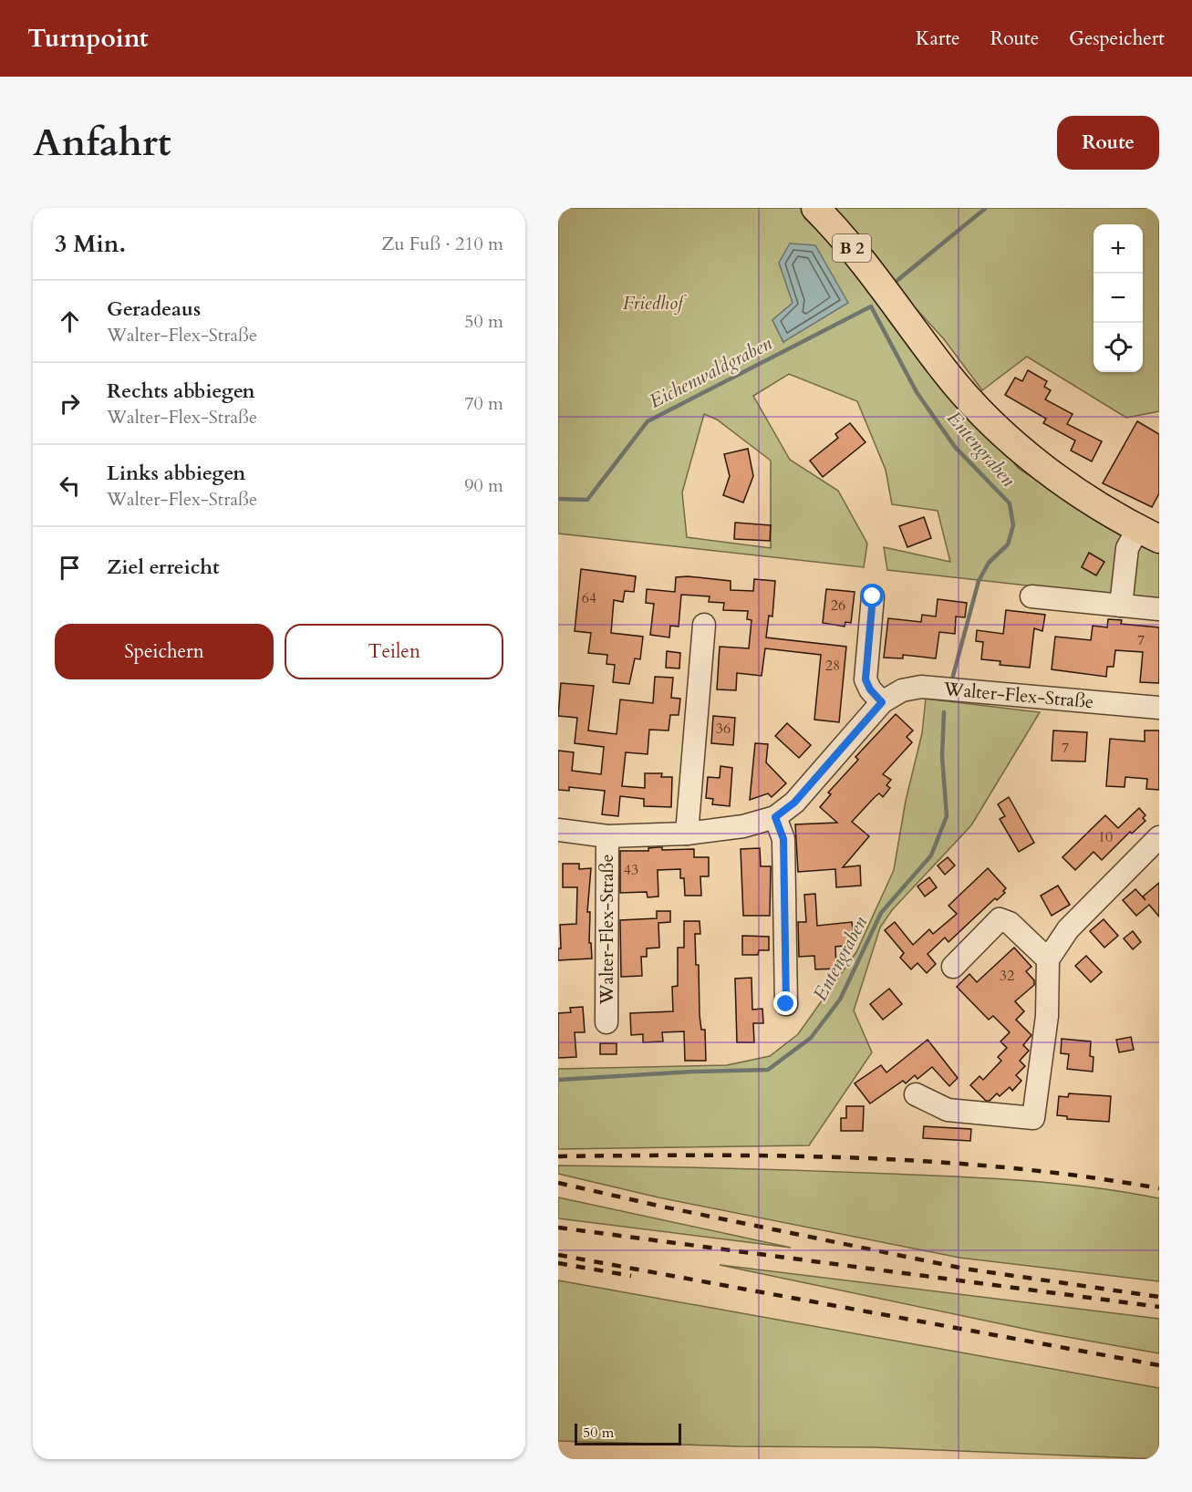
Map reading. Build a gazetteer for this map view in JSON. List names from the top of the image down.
{
  "streets": {
    "main road": ["B 2"],
    "street": ["Walter-Flex-Straße"]
  },
  "water": ["Eichenwaldgraben", "Entengraben"],
  "parks": ["Friedhof"],
  "house_numbers": [
    "64",
    "26",
    "7",
    "28",
    "36",
    "7",
    "10",
    "43",
    "32"
  ],
  "scale_bar": "50 m",
  "page": {
    "header": "Turnpoint",
    "nav": ["Karte", "Route", "Gespeichert"],
    "buttons": [
      "Route",
      ["Speichern", "Teilen"]
    ],
    "title": "Anfahrt",
    "heading": ["3 Min.", "Zu Fuß · 210 m"],
    "map_buttons": ["+", "−"],
    "list": [
      ["Geradeaus", "Walter-Flex-Straße", "50 m"],
      ["Rechts abbiegen", "Walter-Flex-Straße", "70 m"],
      ["Links abbiegen", "Walter-Flex-Straße", "90 m"],
      "Ziel erreicht"
    ],
    "scale": "50 m"
  }
}
